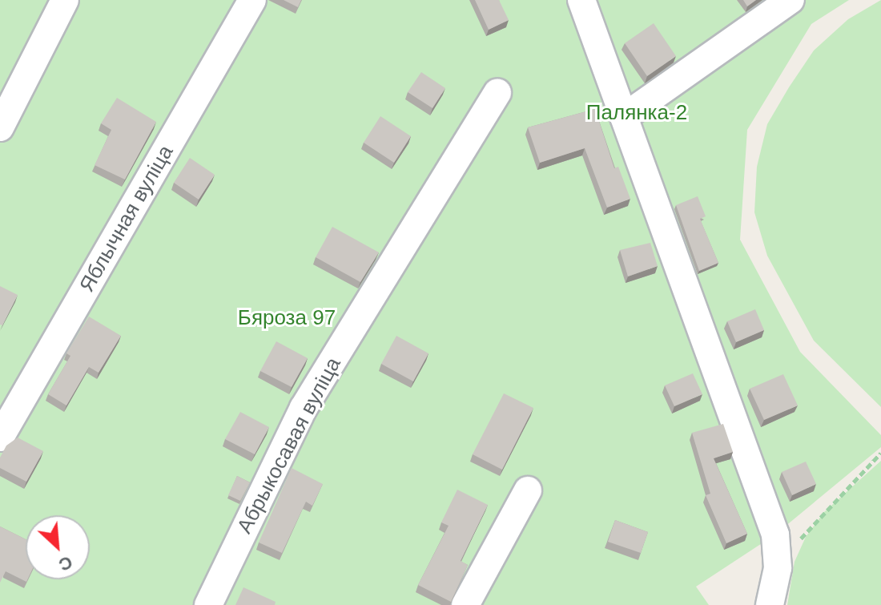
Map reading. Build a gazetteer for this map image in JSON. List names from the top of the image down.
{
  "streets": {
    "lane": ["Яблычная вуліца", "Абрыкосавая вуліца"]
  },
  "parks": ["Палянка-2", "Бяроза 97"],
  "north": "bottom right"
}
